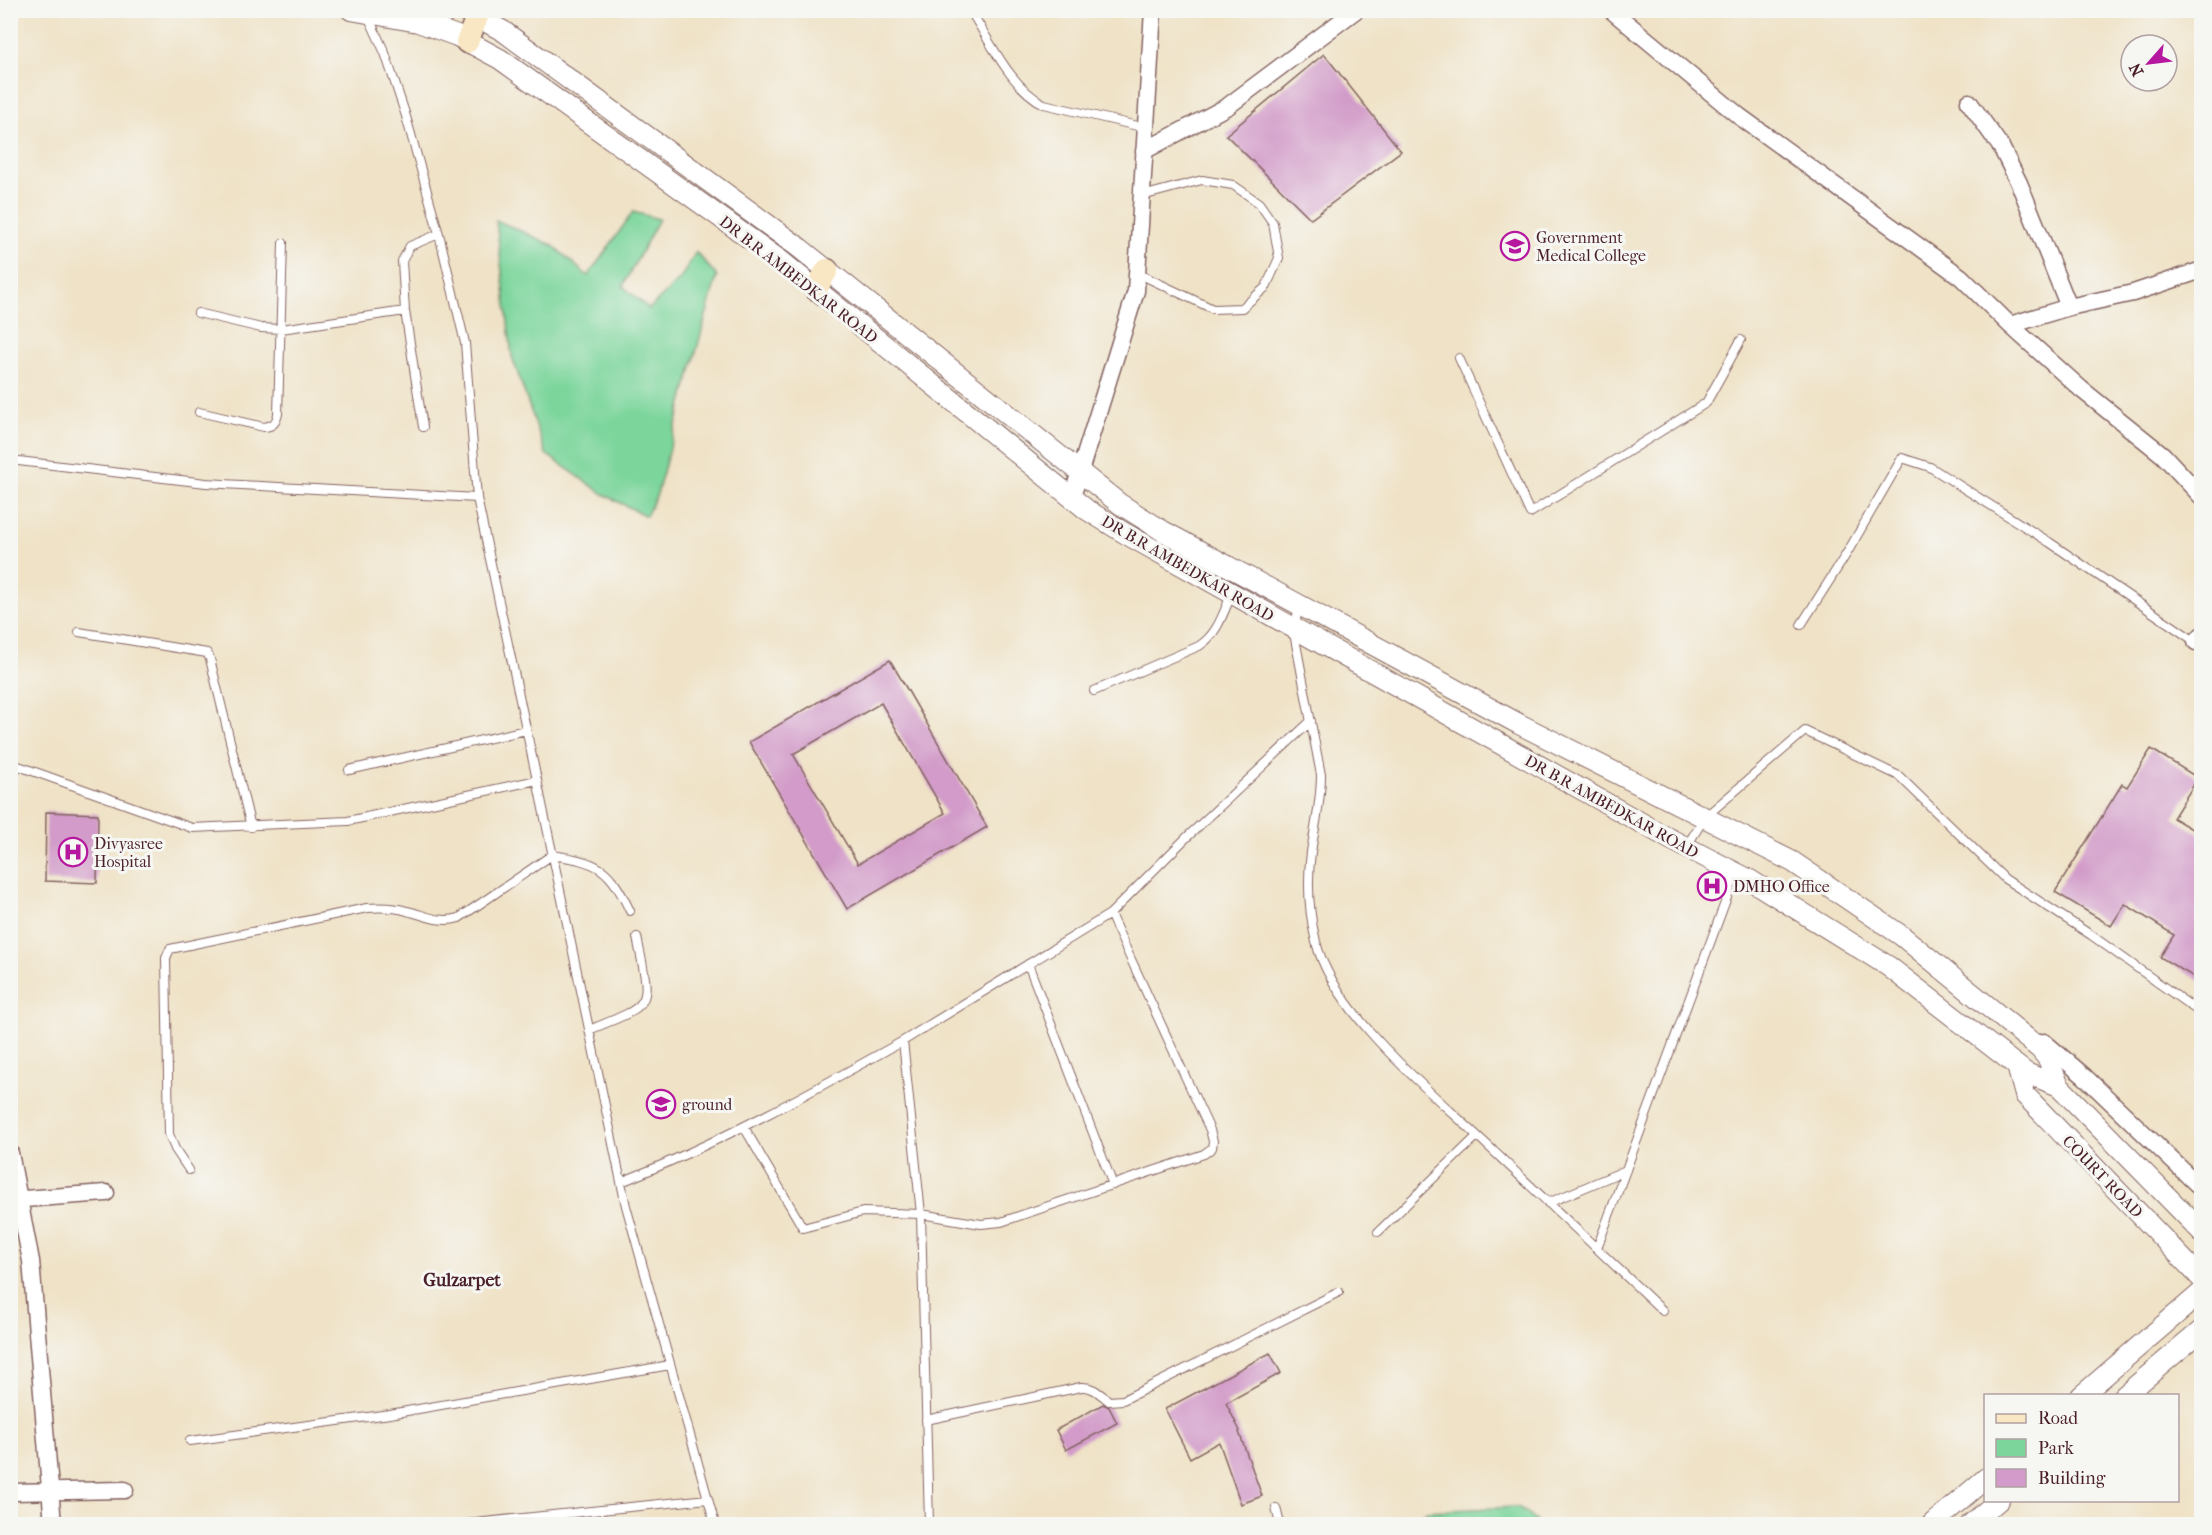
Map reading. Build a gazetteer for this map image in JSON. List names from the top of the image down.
{
  "streets": {
    "street": ["DR B.R AMBEDKAR ROAD", "COURT ROAD"]
  },
  "crossings": [
    ["DR B.R AMBEDKAR ROAD", "COURT ROAD"]
  ],
  "districts": ["Gulzarpet"],
  "places": {
    "school or university": ["Government Medical College", "ground"],
    "hospital": ["Divyasree Hospital", "DMHO Office"]
  },
  "legend": ["Road", "Park", "Building"],
  "north": "bottom left"
}
